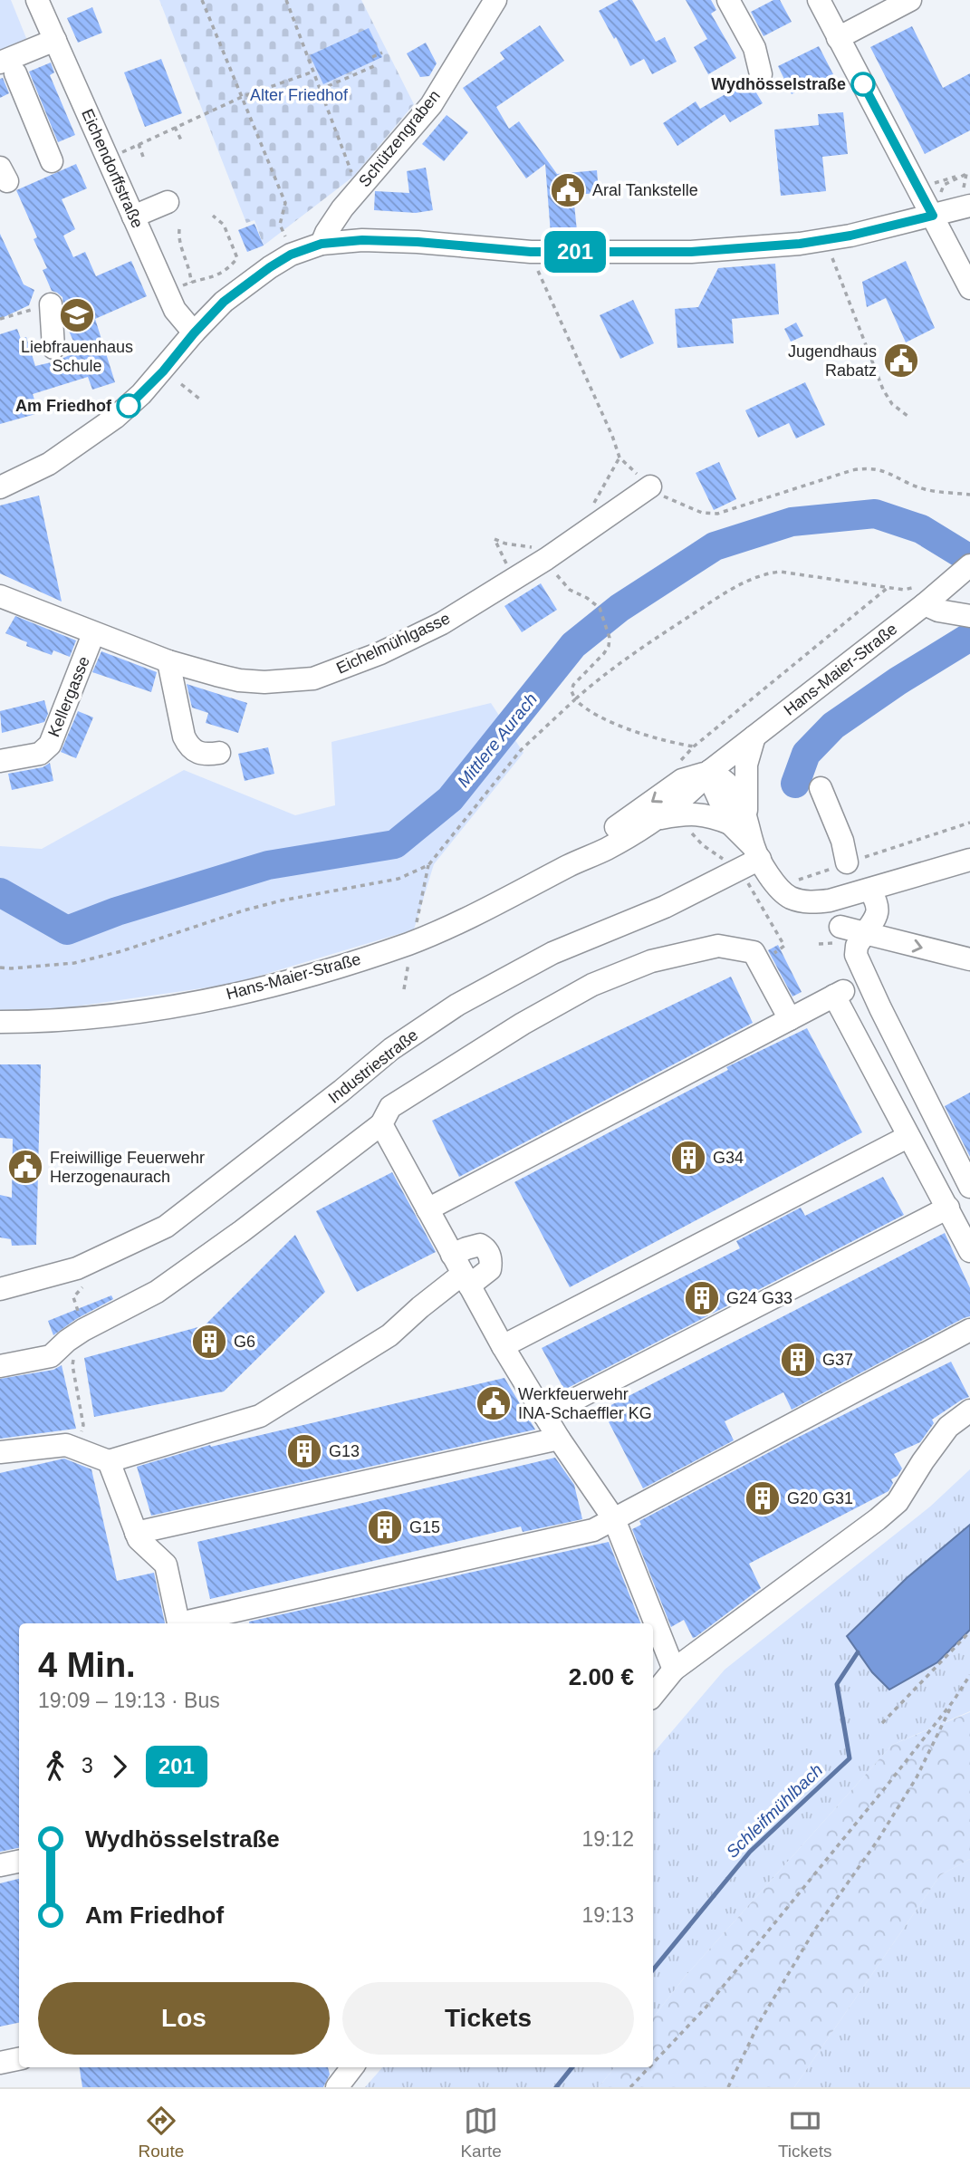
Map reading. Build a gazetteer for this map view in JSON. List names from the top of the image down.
{
  "streets": {
    "street": [
      "Schützengraben",
      "Eichendorffstraße",
      "Eichelmühlgasse",
      "Hans-Maier-Straße",
      "Kellergasse",
      "Industriestraße"
    ]
  },
  "crossings": [
    ["Eichelmühlgasse", "Kellergasse"]
  ],
  "water": ["Mittlere Aurach", "Schleifmühlbach"],
  "parks": ["Alter Friedhof"],
  "places": {
    "other": ["Wydhösselstraße", "Am Friedhof"],
    "public building": [
      "Aral Tankstelle",
      "Jugendhaus Rabatz",
      "Freiwillige Feuerwehr Herzogenaurach",
      "Werkfeuerwehr INA-Schaeffler KG"
    ],
    "school or university": ["Liebfrauenhaus Schule"],
    "building": [
      "G34",
      "G24 G33",
      "G6",
      "G37",
      "G13",
      "G20 G31",
      "G15"
    ]
  },
  "lines": ["bus line 201"],
  "page": {
    "on_map": "201",
    "heading": ["4 Min.", "19:09 – 19:13 · Bus", "2.00 €"],
    "legs": ["3", "201"],
    "list": [
      {
        "name": "Wydhösselstraße",
        "value": "19:12"
      },
      {
        "name": "Am Friedhof",
        "value": "19:13"
      }
    ],
    "buttons": ["Los", "Tickets"],
    "tabs": ["Route", "Karte", "Tickets"]
  }
}
